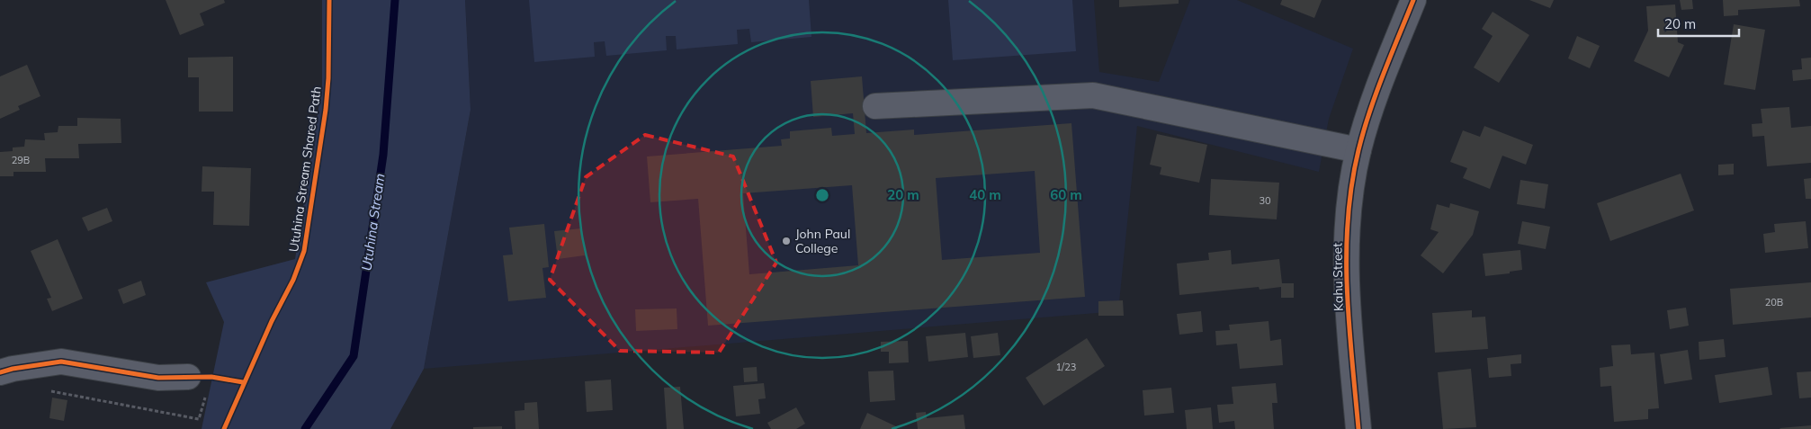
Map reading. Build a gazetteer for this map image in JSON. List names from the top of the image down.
{
  "streets": {
    "street": ["Kahu Street"],
    "cycle path": ["Utuhina Stream Shared Path"]
  },
  "water": ["Utuhina Stream"],
  "places": ["John Paul College"],
  "house_numbers": [
    "29B",
    "30",
    "20B",
    "1/23"
  ],
  "scale_bar": "20 m",
  "rings": ["20 m", "40 m", "60 m"]
}
